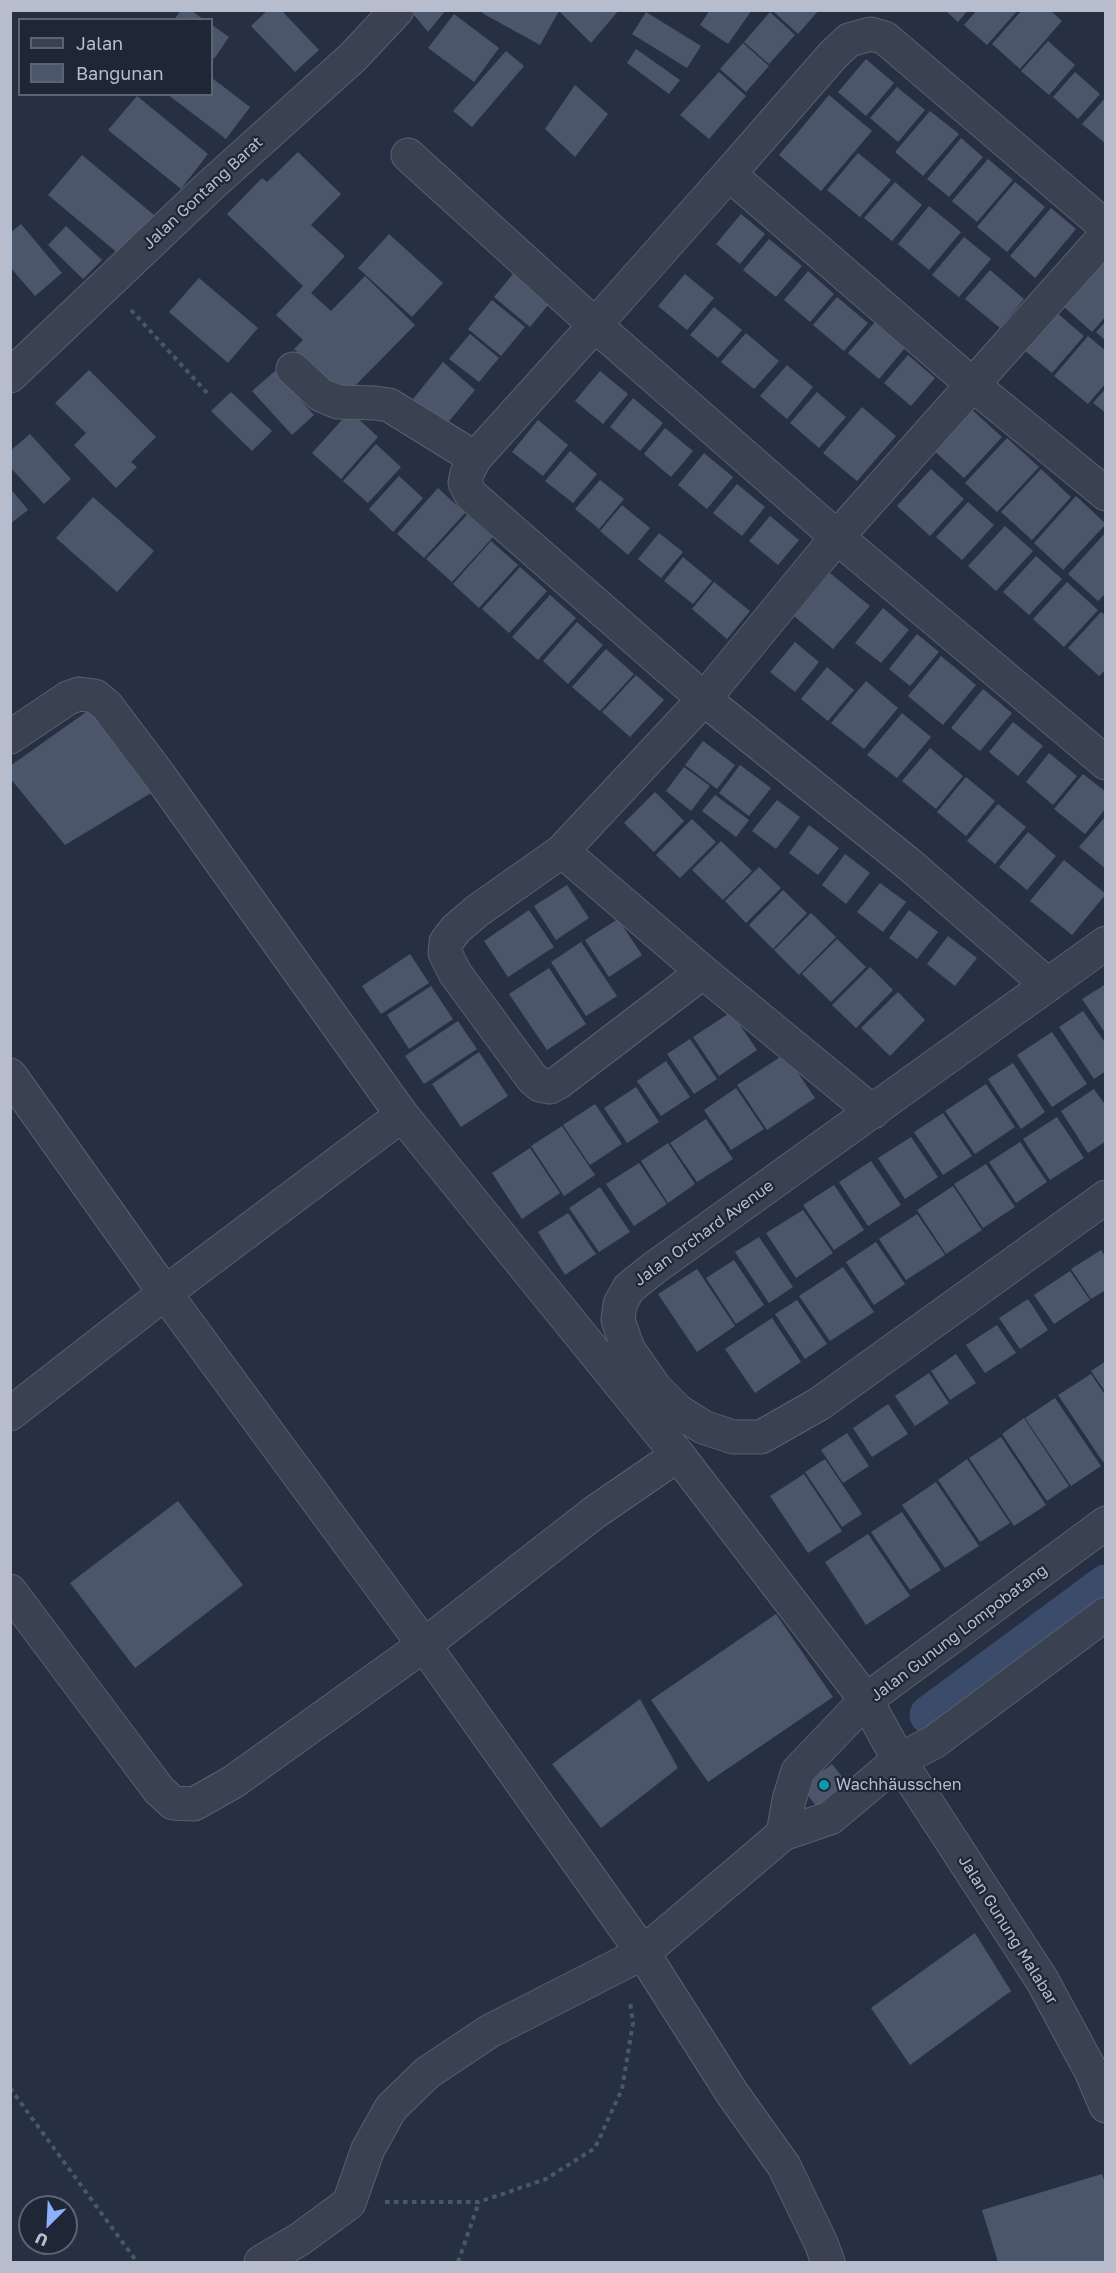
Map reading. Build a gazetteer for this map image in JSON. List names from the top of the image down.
{
  "streets": {
    "street": [
      "Jalan Gontang Barat",
      "Jalan Orchard Avenue",
      "Jalan Gunung Lompobatang",
      "Jalan Gunung Malabar"
    ]
  },
  "crossings": [
    ["Jalan Gunung Lompobatang", "Jalan Gunung Malabar"]
  ],
  "places": ["Wachhäusschen"],
  "legend": ["Jalan", "Bangunan"],
  "north": "bottom left"
}
